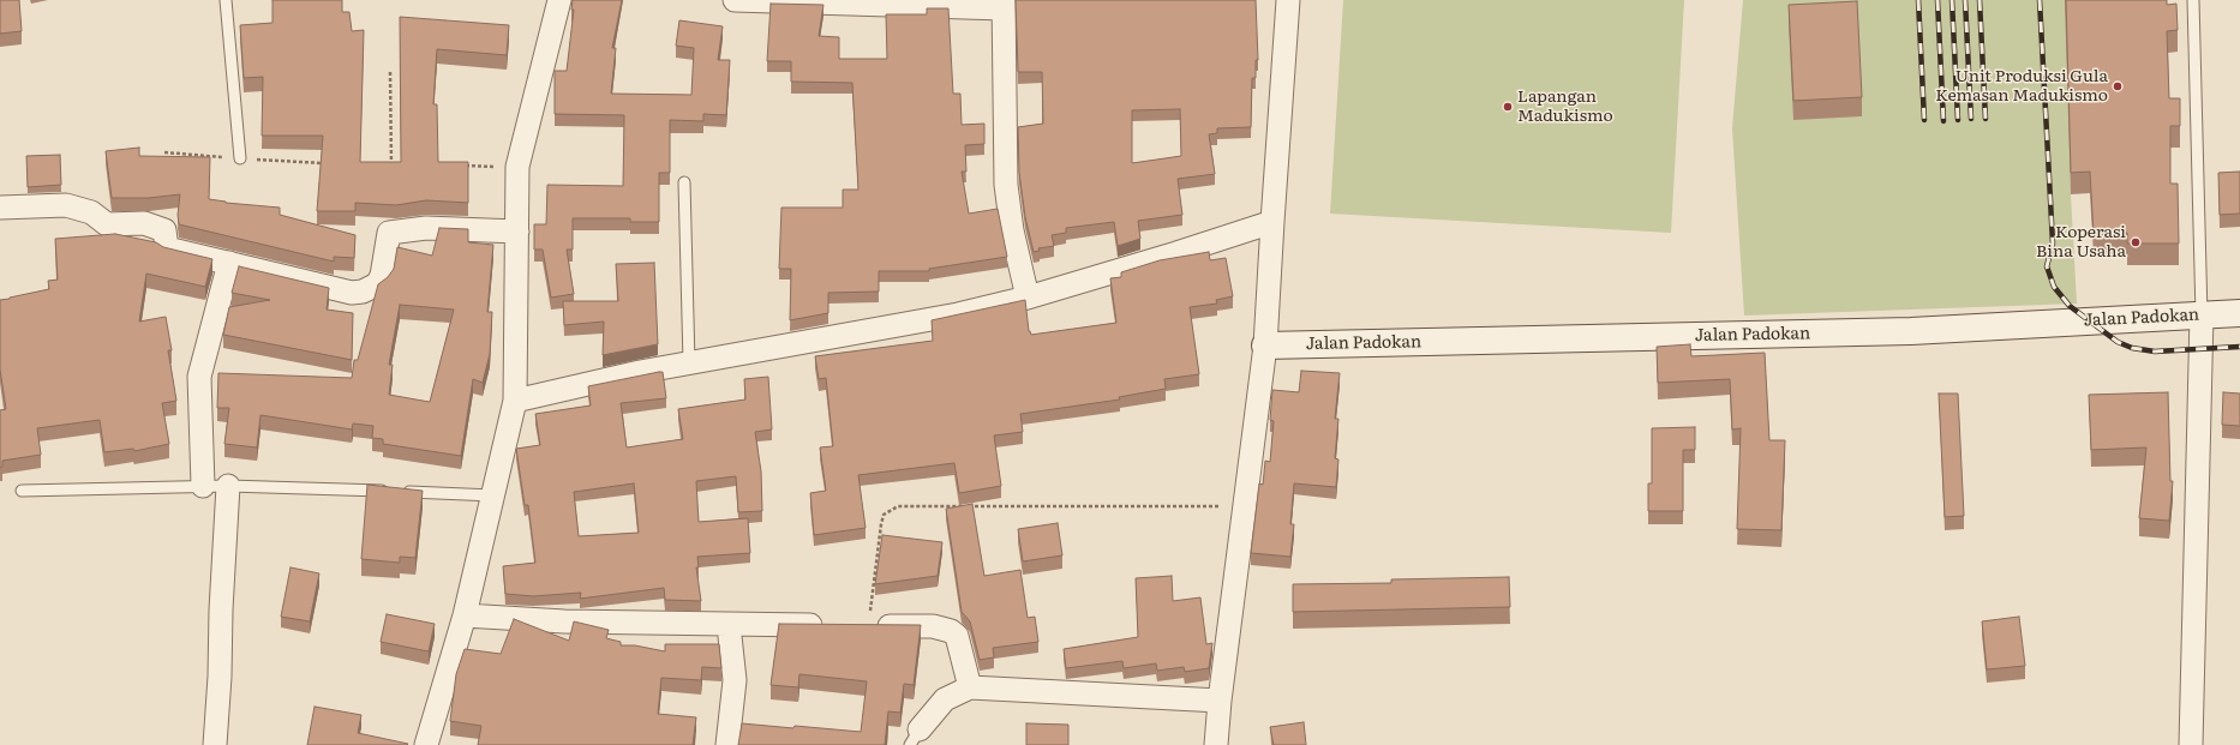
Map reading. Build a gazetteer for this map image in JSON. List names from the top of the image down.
{
  "streets": {
    "street": ["Jalan Padokan"]
  },
  "places": ["Unit Produksi Gula Kemasan Madukismo", "Lapangan Madukismo", "Koperasi Bina Usaha"]
}
